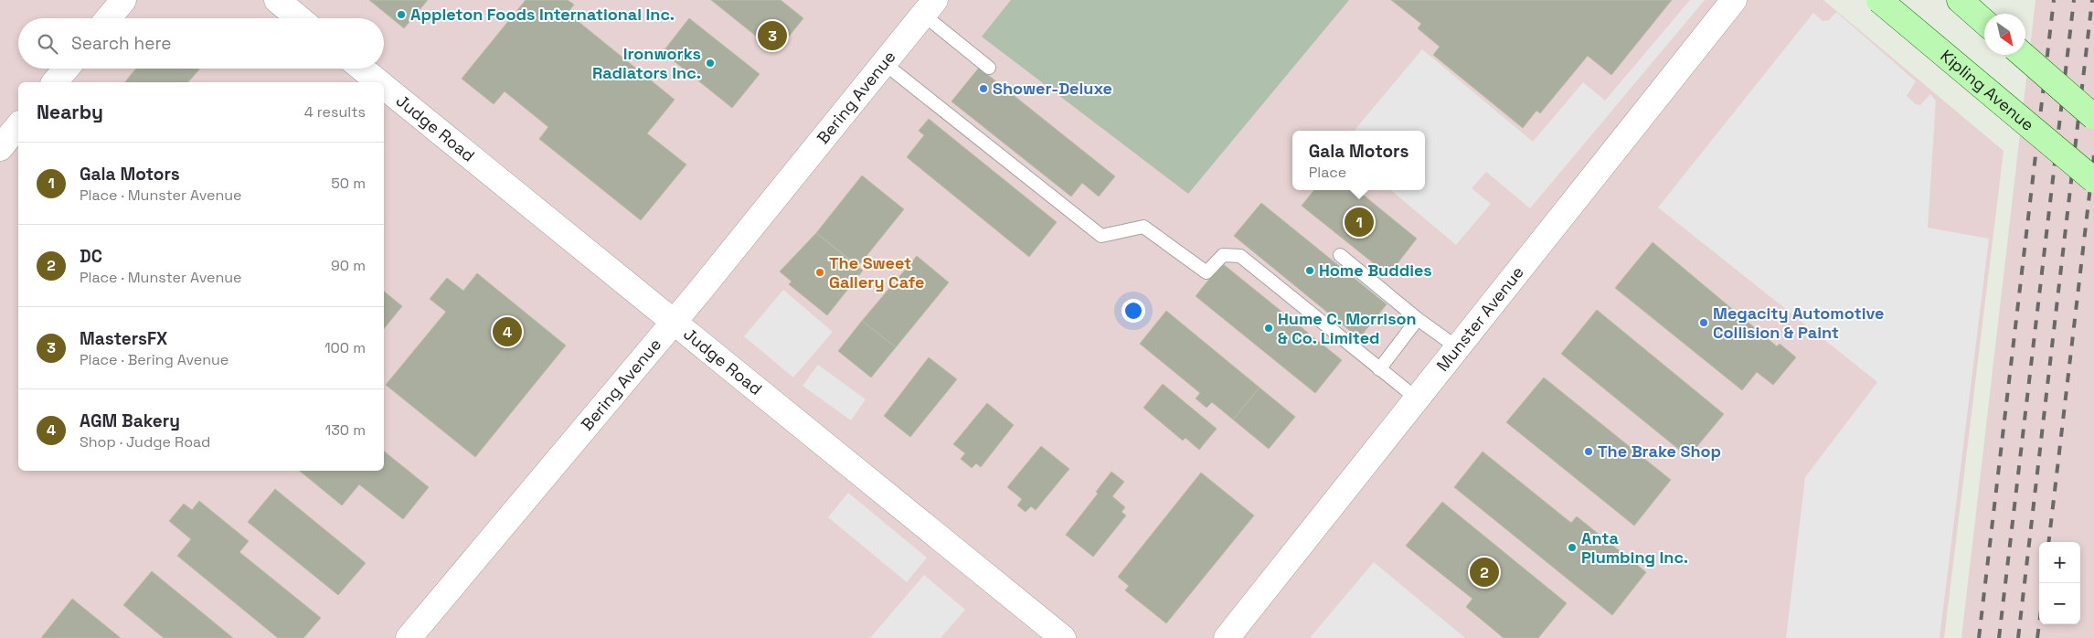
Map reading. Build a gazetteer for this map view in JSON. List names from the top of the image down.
{
  "streets": {
    "main road": ["Kipling Avenue"],
    "street": ["Bering Avenue", "Judge Road", "Munster Avenue"]
  },
  "crossings": [
    ["Bering Avenue", "Judge Road"]
  ],
  "places": [
    "Appleton Foods International Inc.",
    "Ironworks Radiators Inc.",
    "Shower-Deluxe",
    "Home Buddies",
    "The Sweet Gallery Cafe",
    "Megacity Automotive Collision & Paint",
    "Hume C. Morrison & Co. Limited",
    "The Brake Shop",
    "Anta Plumbing Inc."
  ],
  "north": "bottom right",
  "page": {
    "search": "Search here",
    "pins": [
      "3",
      "1",
      "4",
      "2"
    ],
    "heading": ["Nearby", "4 results"],
    "popup": ["Gala Motors", "Place"],
    "list": [
      {
        "mark": "1",
        "name": "Gala Motors",
        "note": "Place · Munster Avenue",
        "value": "50 m"
      },
      {
        "mark": "2",
        "name": "DC",
        "note": "Place · Munster Avenue",
        "value": "90 m"
      },
      {
        "mark": "3",
        "name": "MastersFX",
        "note": "Place · Bering Avenue",
        "value": "100 m"
      },
      {
        "mark": "4",
        "name": "AGM Bakery",
        "note": "Shop · Judge Road",
        "value": "130 m"
      }
    ],
    "map_buttons": ["+", "−"]
  }
}
